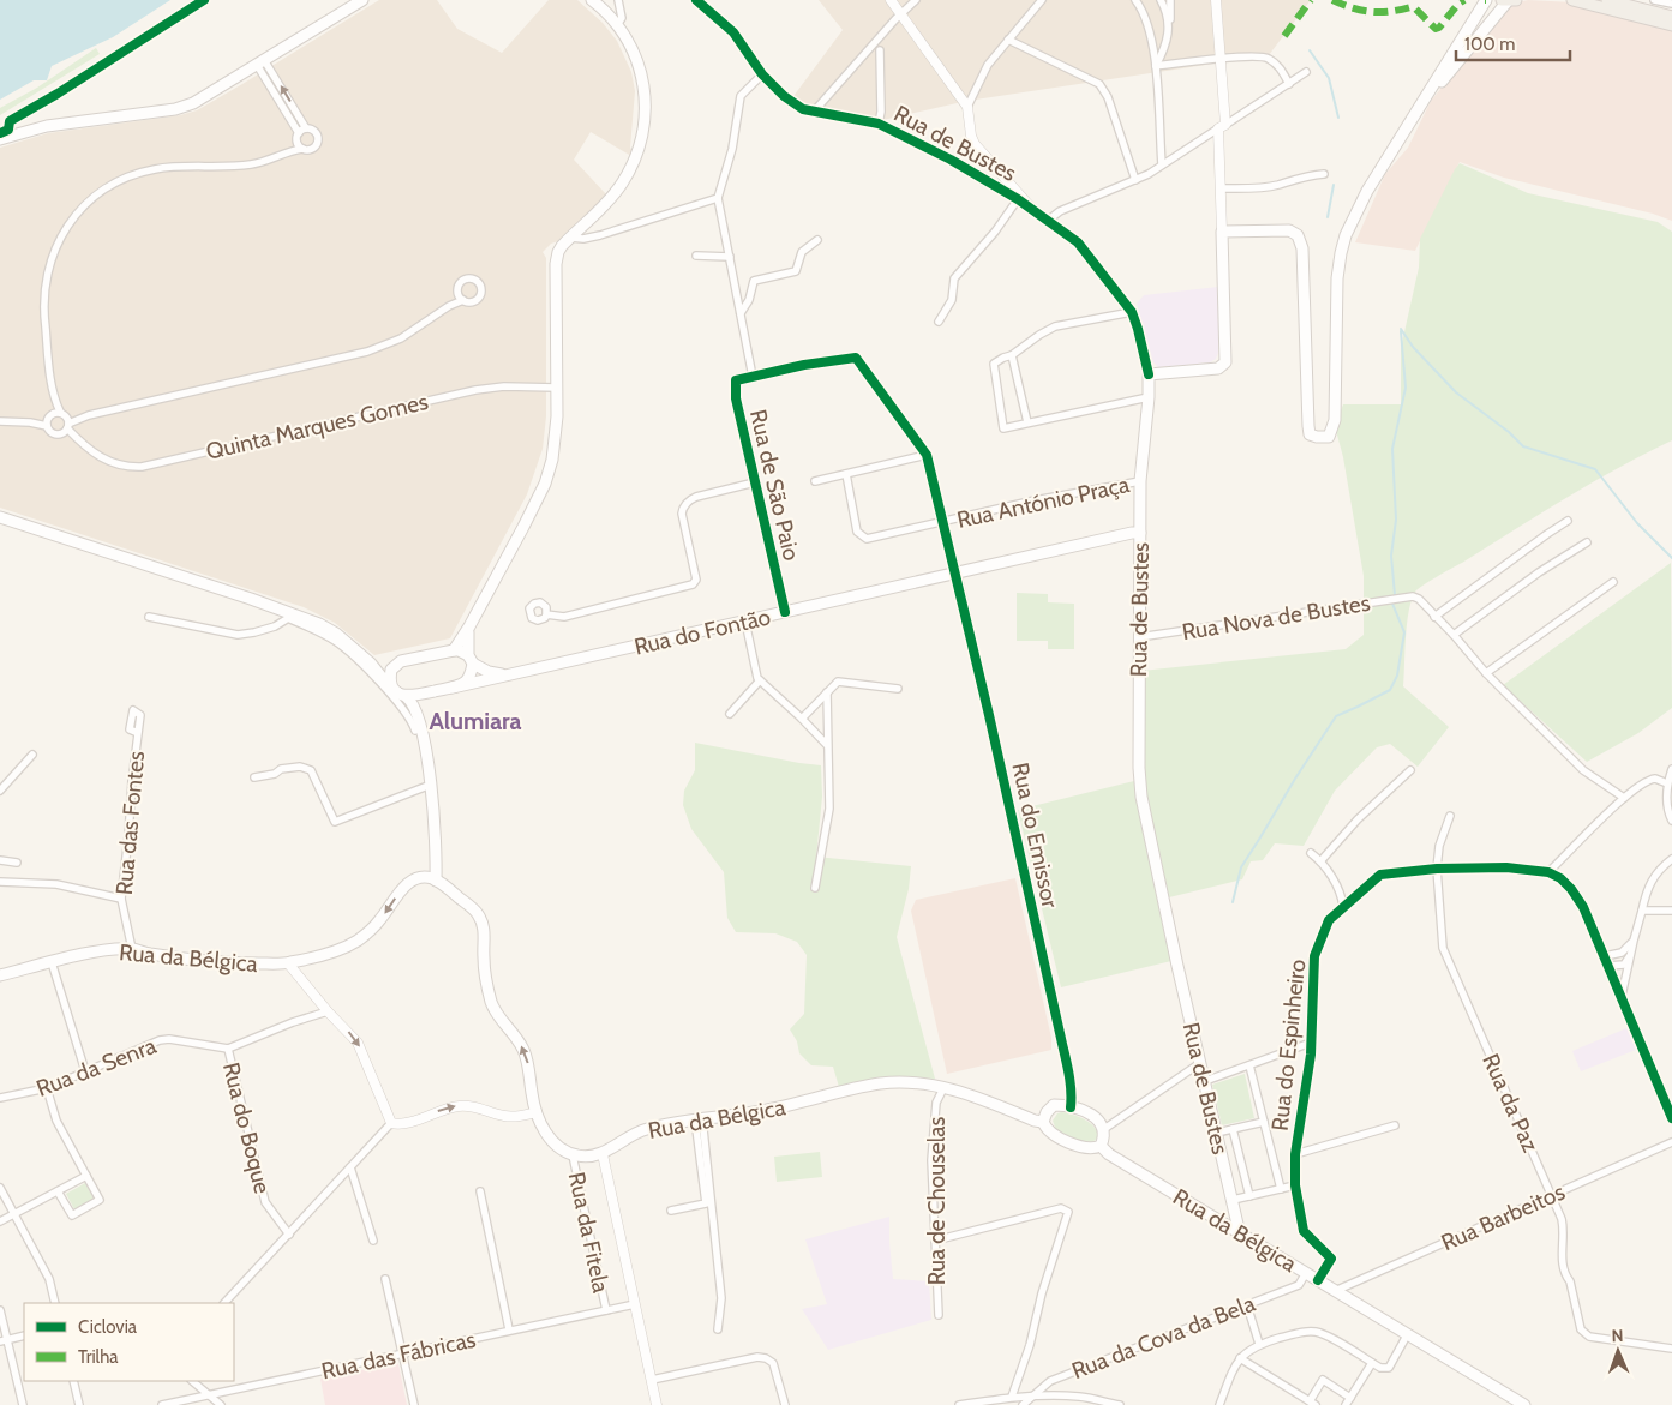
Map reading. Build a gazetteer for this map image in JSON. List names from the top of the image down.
{
  "streets": {
    "main road": ["Rua de Bustes", "Rua do Fontão", "Rua da Bélgica"],
    "street": [
      "Quinta Marques Gomes",
      "Rua de São Paio",
      "Rua António Praça",
      "Rua Nova de Bustes",
      "Rua das Fontes",
      "Rua do Emissor",
      "Rua do Espinheiro",
      "Rua da Senra",
      "Rua da Paz",
      "Rua do Boque",
      "Rua de Chouselas",
      "Rua Barbeitos",
      "Rua da Fitela",
      "Rua da Cova da Bela",
      "Rua das Fábricas"
    ]
  },
  "crossings": [
    ["Rua de Bustes", "Rua António Praça"],
    ["Rua de Bustes", "Rua Nova de Bustes"],
    ["Rua de Bustes", "Rua do Fontão"],
    ["Rua de Bustes", "Rua da Bélgica"],
    ["Rua de São Paio", "Rua do Fontão"],
    ["Rua do Fontão", "Rua do Emissor"],
    ["Rua das Fontes", "Rua da Bélgica"],
    ["Rua da Bélgica", "Rua do Espinheiro"],
    ["Rua da Bélgica", "Rua de Chouselas"],
    ["Rua da Bélgica", "Rua Barbeitos"],
    ["Rua da Bélgica", "Rua da Fitela"],
    ["Rua da Bélgica", "Rua da Cova da Bela"],
    ["Rua do Espinheiro", "Rua da Paz"],
    ["Rua da Senra", "Rua do Boque"],
    ["Rua da Paz", "Rua Barbeitos"],
    ["Rua da Fitela", "Rua das Fábricas"]
  ],
  "districts": ["Alumiara"],
  "legend": ["Ciclovia", "Trilha"],
  "scale_bar": "100 m",
  "north": "top"
}
